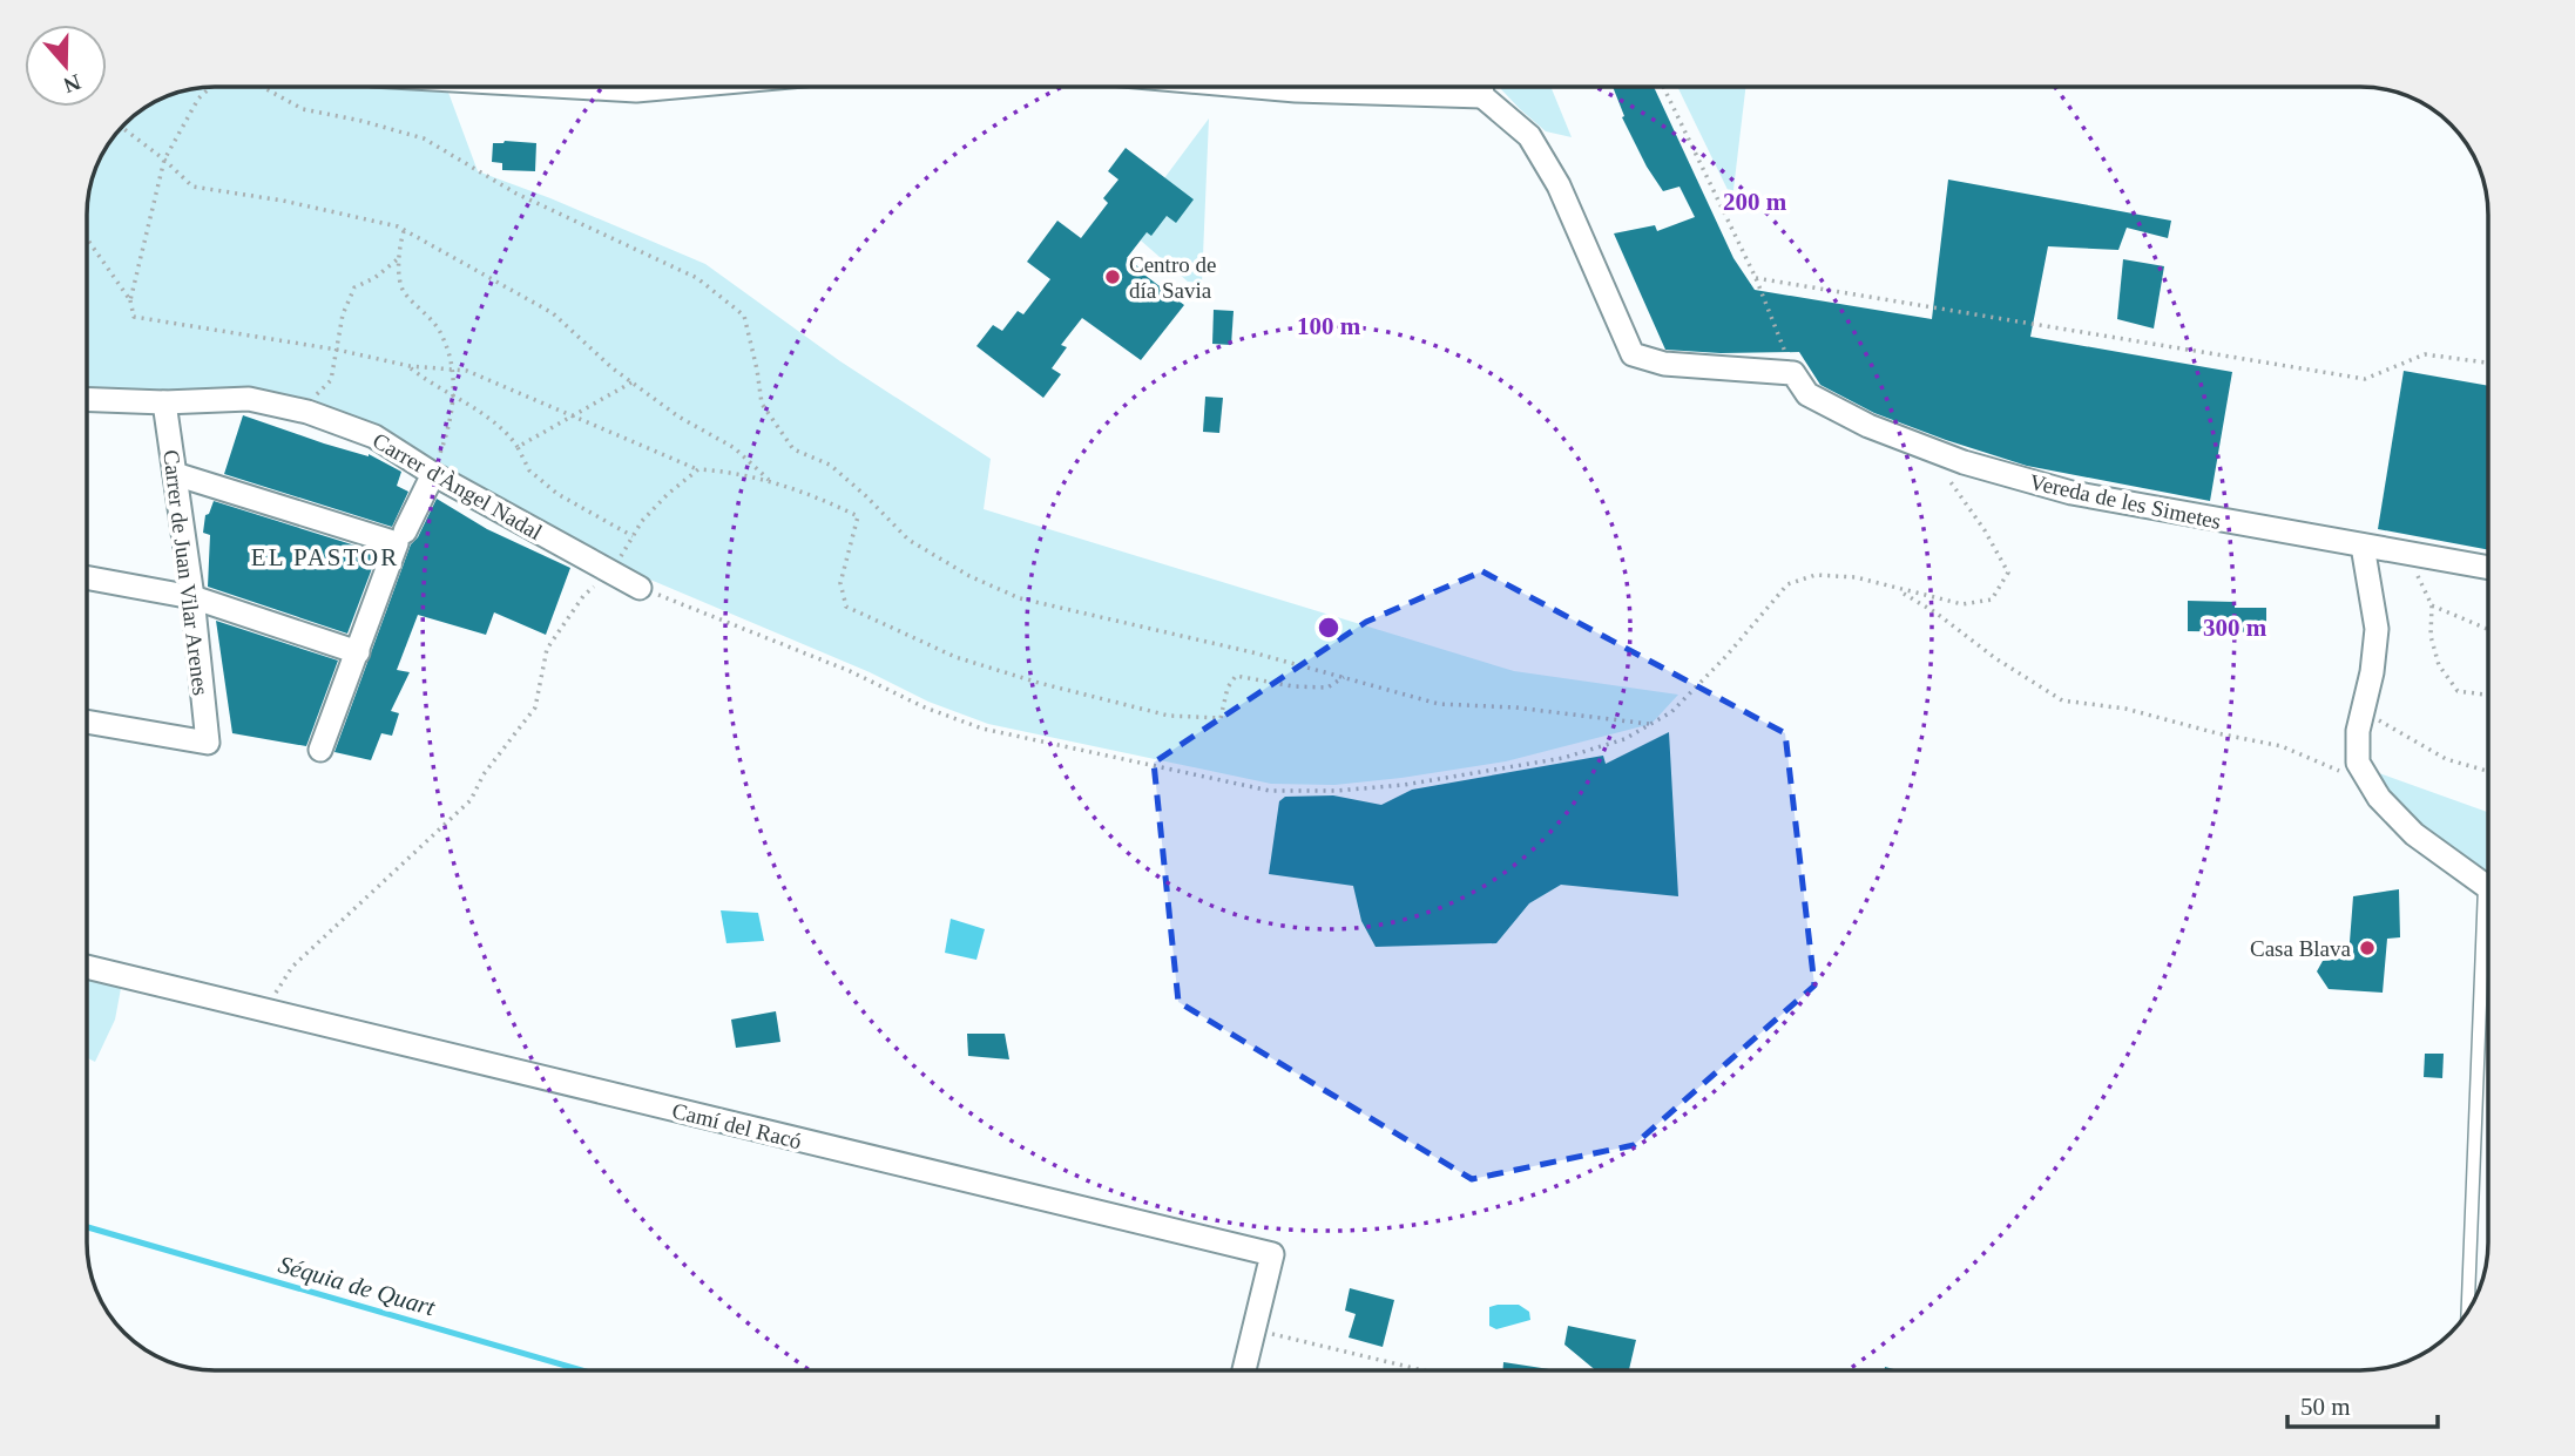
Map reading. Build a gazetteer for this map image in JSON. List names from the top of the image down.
{
  "streets": {
    "street": [
      "Carrer d'Àngel Nadal",
      "Vereda de les Simetes",
      "Carrer de Juan Vilar Arenes",
      "Camí del Racó"
    ]
  },
  "crossings": [
    ["Carrer d'Àngel Nadal", "Carrer de Juan Vilar Arenes"]
  ],
  "districts": ["EL PASTOR"],
  "water": ["Séquia de Quart"],
  "places": ["Centro de día Savia", "Casa Blava"],
  "scale_bar": "50 m",
  "north": "bottom",
  "rings": ["200 m", "100 m", "300 m"]
}
